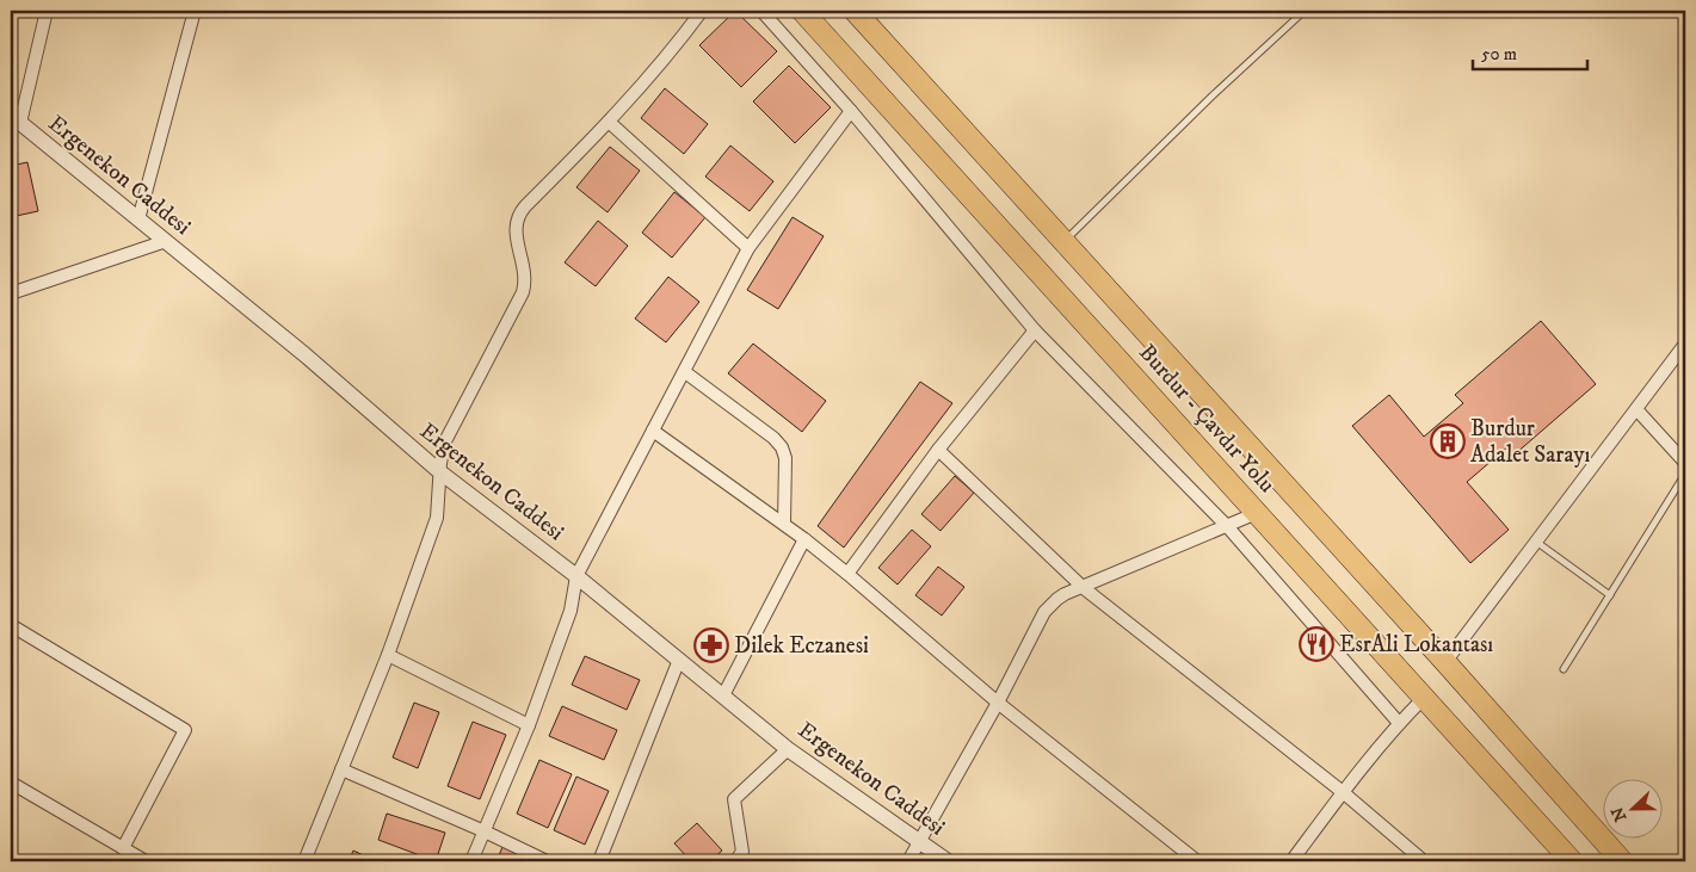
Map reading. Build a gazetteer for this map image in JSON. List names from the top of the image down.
{
  "streets": {
    "highway": ["Burdur - Çavdır Yolu"],
    "street": ["Ergenekon Caddesi"]
  },
  "places": {
    "building": ["Burdur Adalet Sarayı"],
    "restaurant": ["EsrAli Lokantası"],
    "pharmacy": ["Dilek Eczanesi"]
  },
  "scale_bar": "50 m",
  "north": "left"
}
